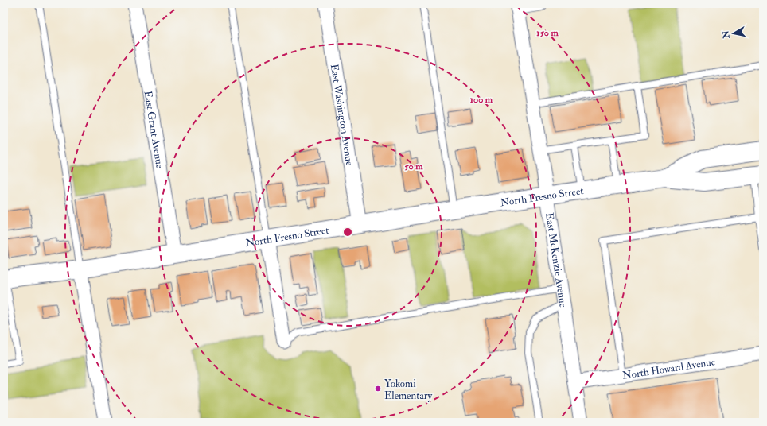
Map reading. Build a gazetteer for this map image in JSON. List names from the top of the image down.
{
  "streets": {
    "main road": ["North Fresno Street"],
    "street": [
      "East Washington Avenue",
      "East Grant Avenue",
      "East McKenzie Avenue",
      "North Howard Avenue"
    ]
  },
  "crossings": [
    ["East Washington Avenue", "North Fresno Street"],
    ["East Grant Avenue", "North Fresno Street"],
    ["North Fresno Street", "East McKenzie Avenue"],
    ["East McKenzie Avenue", "North Howard Avenue"]
  ],
  "places": ["Yokomi Elementary"],
  "north": "left",
  "rings": ["150 m", "100 m", "50 m"]
}
